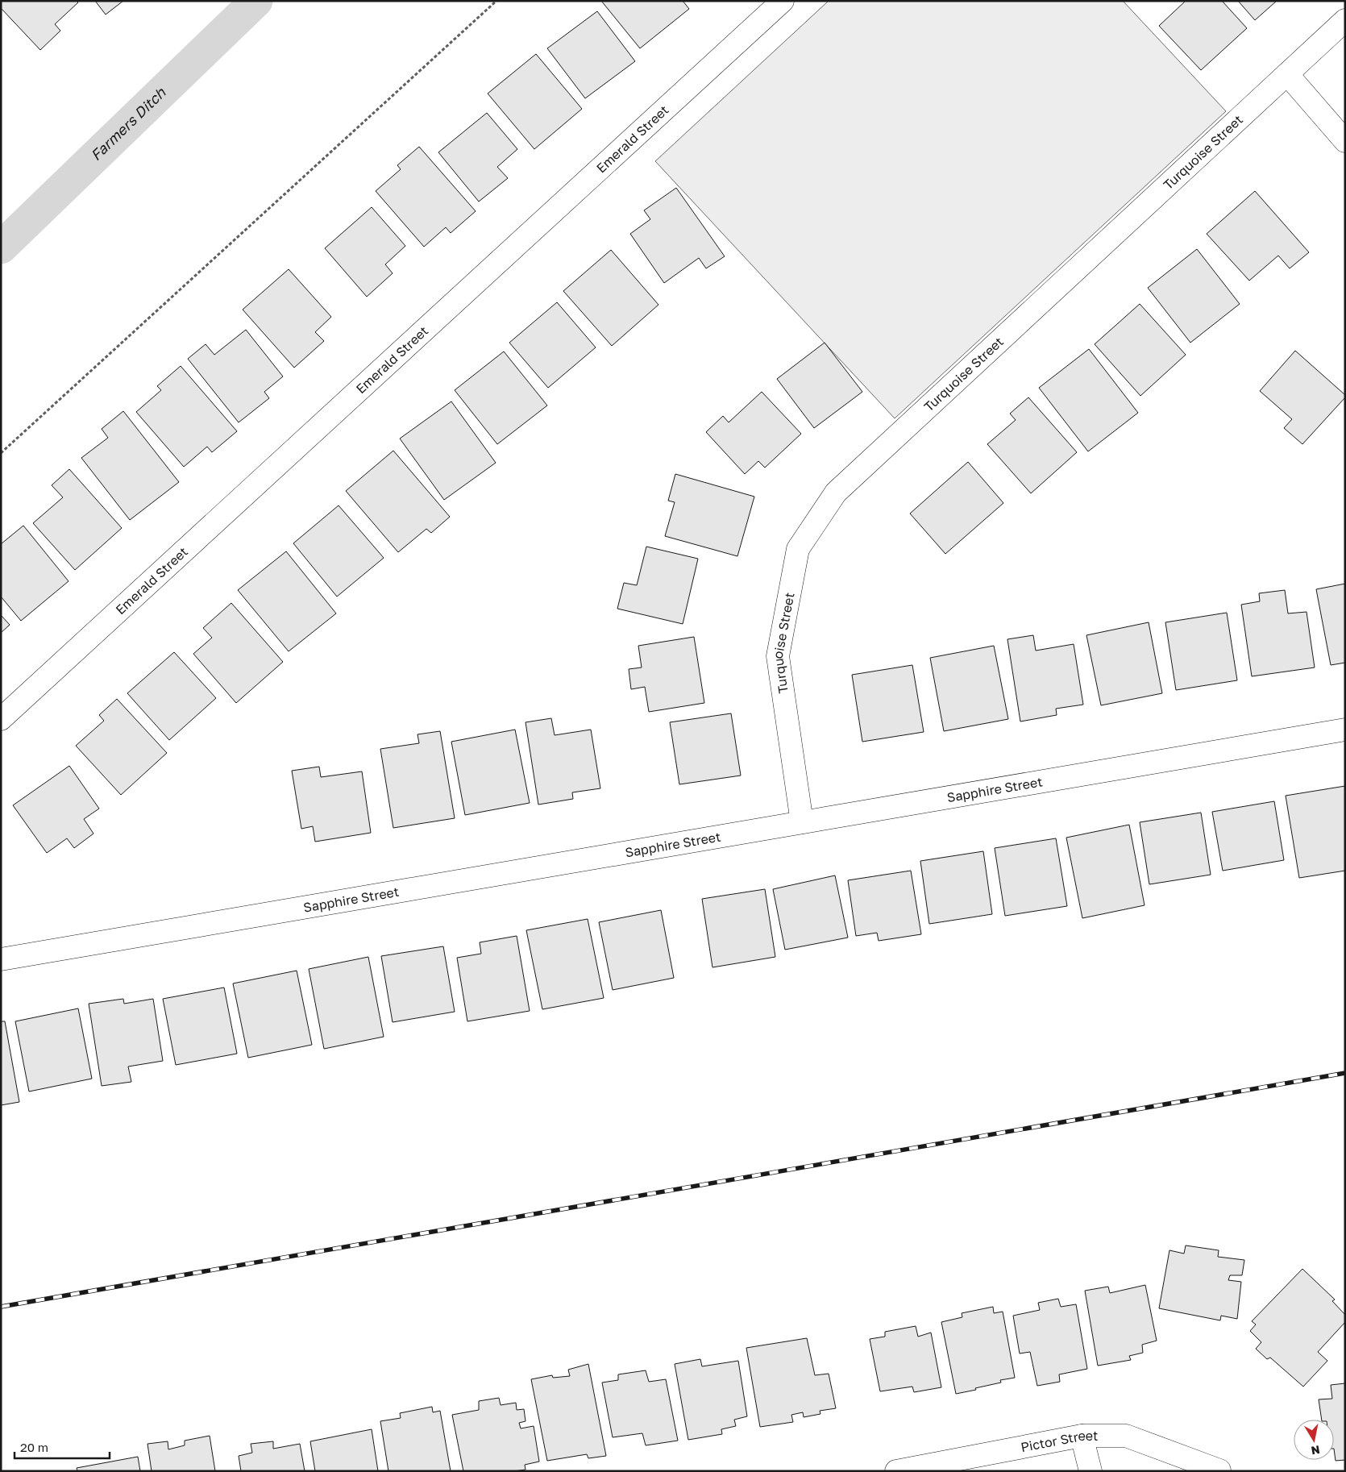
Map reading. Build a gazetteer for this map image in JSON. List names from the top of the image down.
{
  "streets": {
    "street": [
      "Emerald Street",
      "Turquoise Street",
      "Sapphire Street",
      "Pictor Street"
    ]
  },
  "crossings": [
    ["Turquoise Street", "Sapphire Street"]
  ],
  "water": ["Farmers Ditch"],
  "scale_bar": "20 m",
  "north": "bottom"
}
